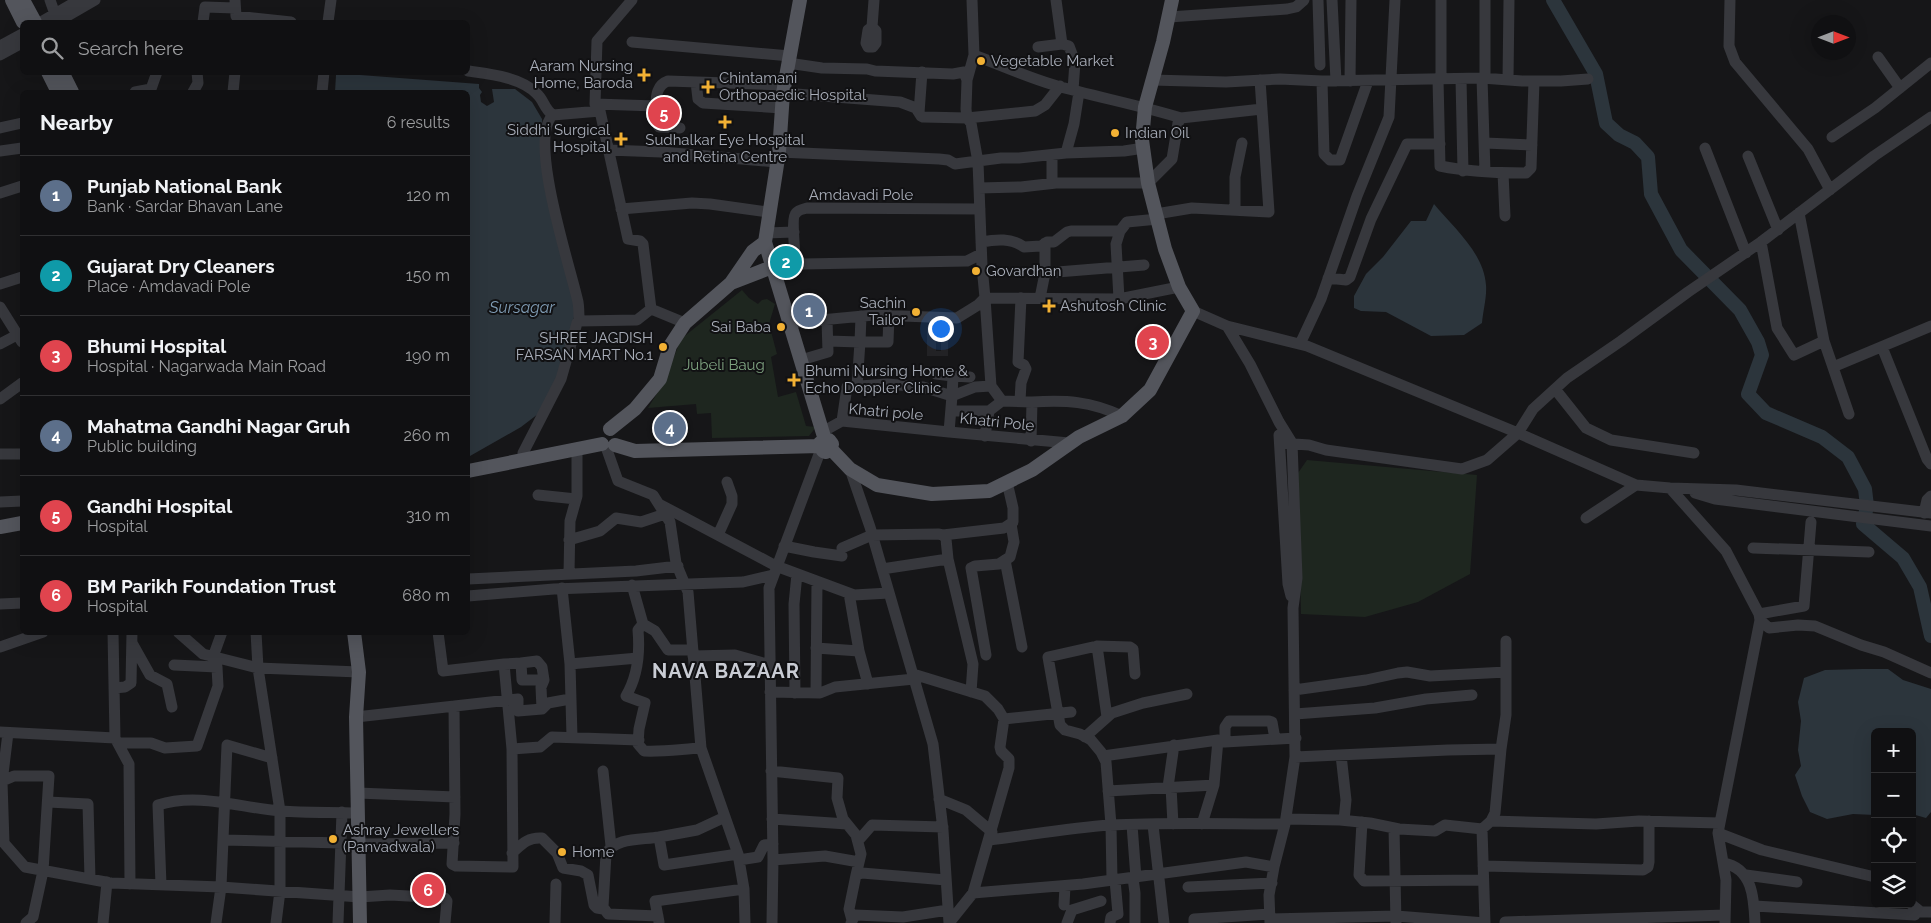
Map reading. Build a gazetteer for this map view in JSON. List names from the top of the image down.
{
  "streets": {
    "street": ["Amdavadi Pole", "Khatri pole", "Khatri Pole"]
  },
  "crossings": [
    ["Khatri pole", "Khatri Pole"]
  ],
  "districts": ["NAVA BAZAAR"],
  "water": ["Sursagar"],
  "parks": ["Jubeli Baug"],
  "places": {
    "other": [
      "Vegetable Market",
      "Indian Oil",
      "Govardhan",
      "Sachin Tailor",
      "Sai Baba",
      "SHREE JAGDISH FARSAN MART No.1",
      "Ashray Jewellers (Panvadwala)",
      "Home"
    ],
    "health": [
      "Aaram Nursing Home, Baroda",
      "Chintamani Orthopaedic Hospital",
      "Sudhalkar Eye Hospital and Retina Centre",
      "Siddhi Surgical Hospital",
      "Ashutosh Clinic",
      "Bhumi Nursing Home & Echo Doppler Clinic"
    ]
  },
  "north": "right",
  "page": {
    "search": "Search here",
    "heading": ["Nearby", "6 results"],
    "pins": [
      "5",
      "2",
      "1",
      "3",
      "4",
      "6"
    ],
    "list": [
      {
        "mark": "1",
        "name": "Punjab National Bank",
        "note": "Bank · Sardar Bhavan Lane",
        "value": "120 m"
      },
      {
        "mark": "2",
        "name": "Gujarat Dry Cleaners",
        "note": "Place · Amdavadi Pole",
        "value": "150 m"
      },
      {
        "mark": "3",
        "name": "Bhumi Hospital",
        "note": "Hospital · Nagarwada Main Road",
        "value": "190 m"
      },
      {
        "mark": "4",
        "name": "Mahatma Gandhi Nagar Gruh",
        "note": "Public building",
        "value": "260 m"
      },
      {
        "mark": "5",
        "name": "Gandhi Hospital",
        "note": "Hospital",
        "value": "310 m"
      },
      {
        "mark": "6",
        "name": "BM Parikh Foundation Trust",
        "note": "Hospital",
        "value": "680 m"
      }
    ],
    "map_buttons": ["+", "−"]
  }
}
